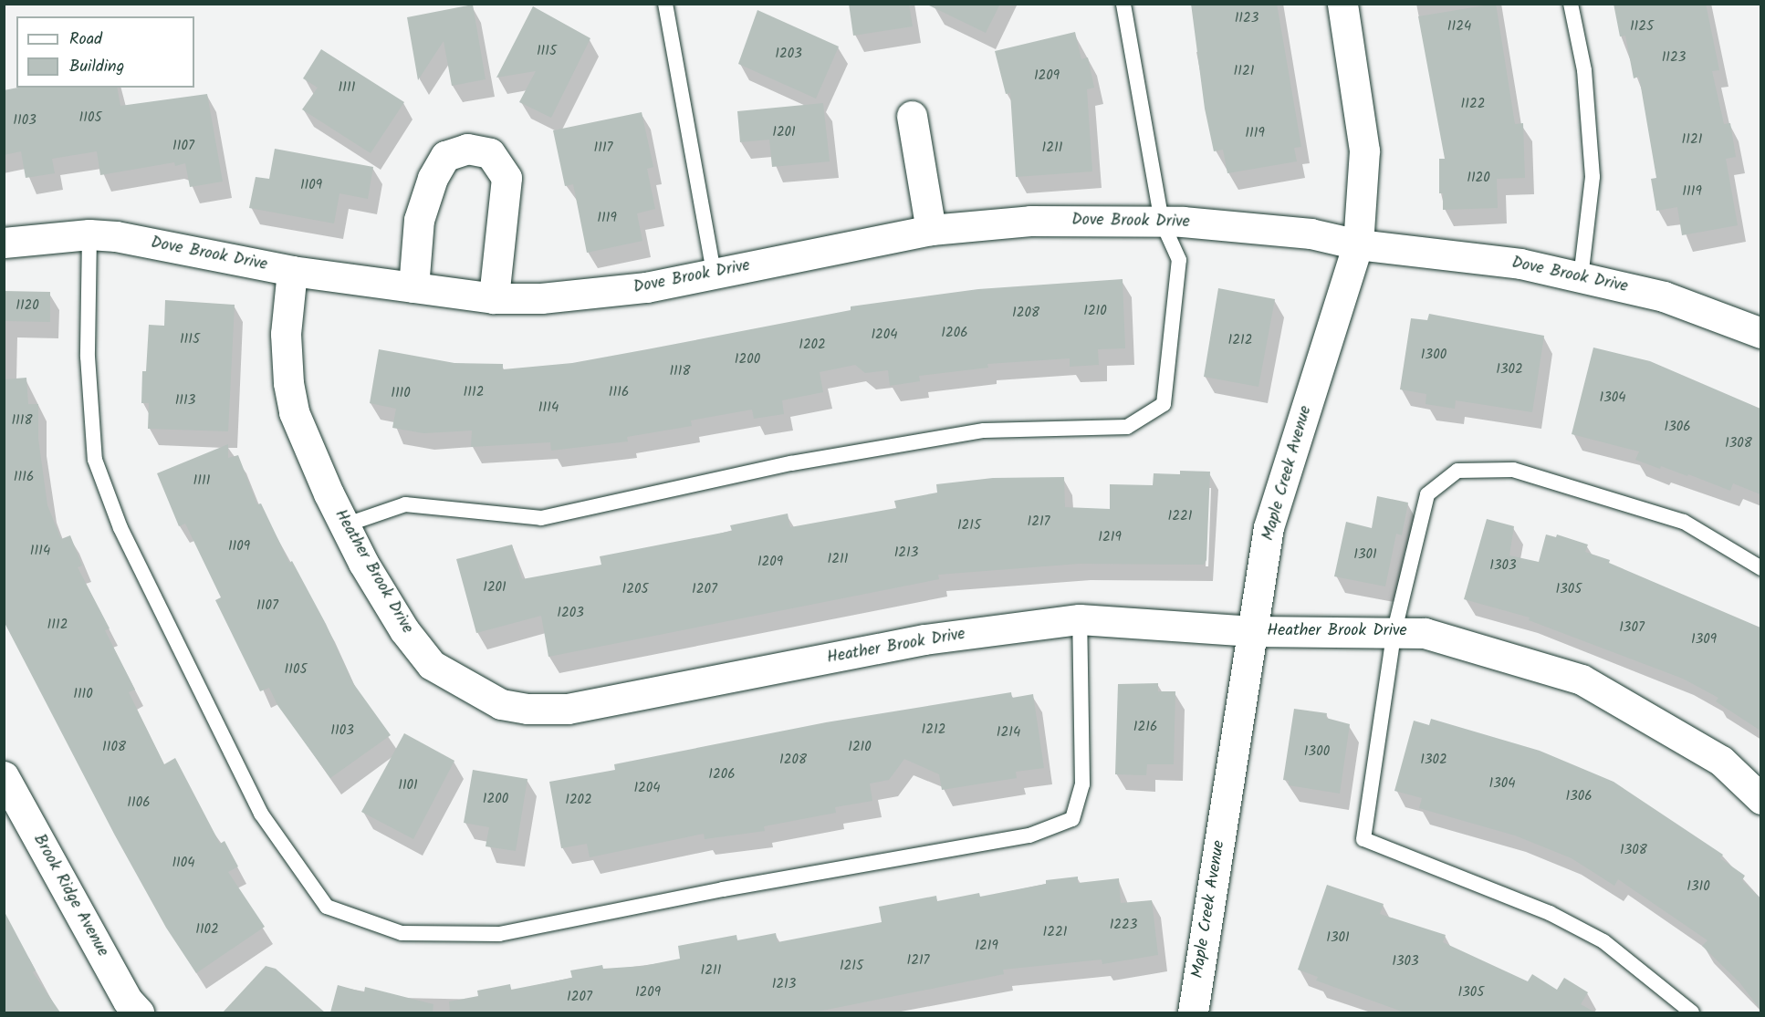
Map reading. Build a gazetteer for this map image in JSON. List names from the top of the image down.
{
  "streets": {
    "street": [
      "Dove Brook Drive",
      "Maple Creek Avenue",
      "Heather Brook Drive",
      "Brook Ridge Avenue"
    ]
  },
  "crossings": [
    ["Dove Brook Drive", "Maple Creek Avenue"],
    ["Dove Brook Drive", "Heather Brook Drive"],
    ["Maple Creek Avenue", "Heather Brook Drive"]
  ],
  "house_numbers": [
    "1123",
    "1124",
    "1125",
    "1115",
    "1203",
    "1123",
    "1121",
    "1209",
    "1111",
    "1122",
    "1105",
    "1103",
    "1201",
    "1119",
    "1121",
    "1107",
    "1117",
    "1211",
    "1120",
    "1109",
    "1119",
    "1119",
    "1120",
    "1210",
    "1208",
    "1206",
    "1204",
    "1115",
    "1212",
    "1202",
    "1300",
    "1200",
    "1302",
    "1118",
    "1112",
    "1116",
    "1110",
    "1304",
    "1113",
    "1114",
    "1118",
    "1306",
    "1308",
    "1116",
    "1111",
    "1221",
    "1217",
    "1215",
    "1219",
    "1109",
    "1114",
    "1213",
    "1301",
    "1211",
    "1209",
    "1303",
    "1201",
    "1205",
    "1207",
    "1305",
    "1107",
    "1203",
    "1112",
    "1307",
    "1309",
    "1105",
    "1110",
    "1216",
    "1212",
    "1103",
    "1214",
    "1108",
    "1210",
    "1300",
    "1208",
    "1302",
    "1206",
    "1304",
    "1101",
    "1204",
    "1306",
    "1200",
    "1202",
    "1106",
    "1308",
    "1104",
    "1310",
    "1223",
    "1102",
    "1221",
    "1301",
    "1219",
    "1217",
    "1303",
    "1215",
    "1211",
    "1213",
    "1209",
    "1305",
    "1207"
  ],
  "legend": ["Road", "Building"]
}
